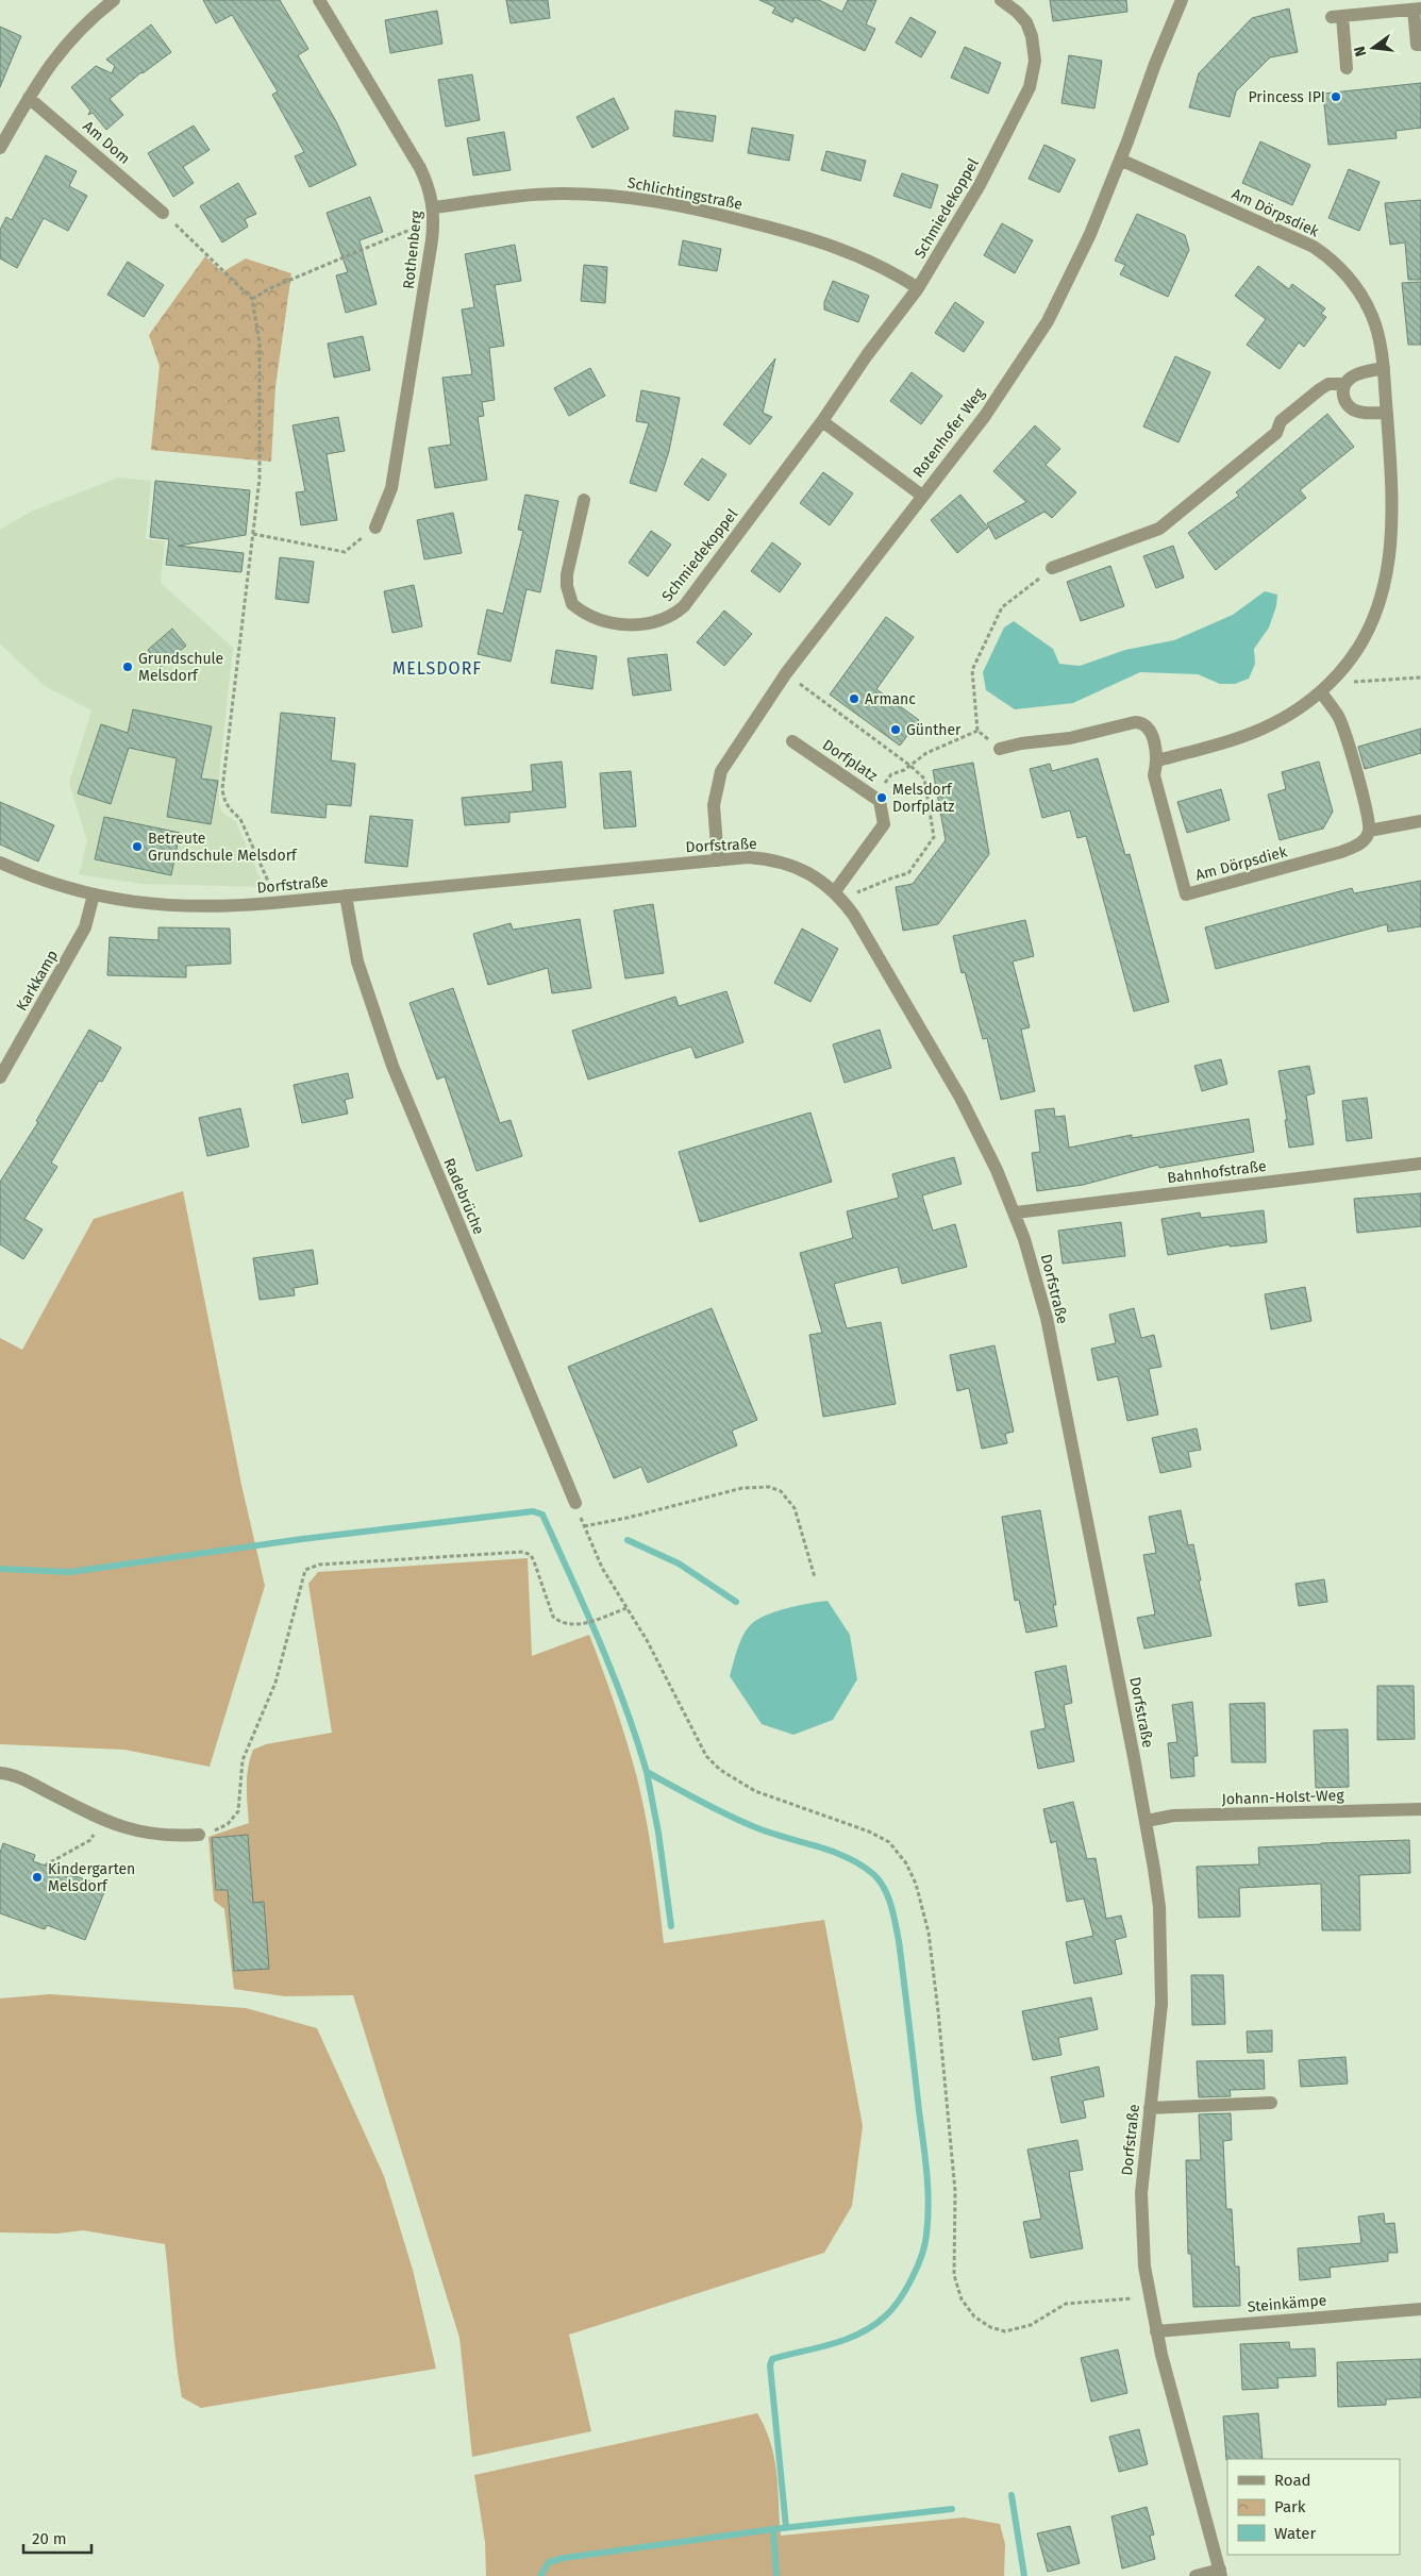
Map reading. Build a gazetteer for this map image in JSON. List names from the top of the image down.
{
  "streets": {
    "street": [
      "Am Dom",
      "Schlichtingstraße",
      "Schmiedekoppel",
      "Am Dörpsdiek",
      "Rothenberg",
      "Rotenhofer Weg",
      "Dorfplatz",
      "Dorfstraße",
      "Karkkamp",
      "Bahnhofstraße",
      "Radebrüche",
      "Johann-Holst-Weg",
      "Steinkämpe"
    ]
  },
  "crossings": [
    ["Schlichtingstraße", "Schmiedekoppel"],
    ["Schlichtingstraße", "Rothenberg"],
    ["Am Dörpsdiek", "Rotenhofer Weg"],
    ["Rotenhofer Weg", "Dorfstraße"],
    ["Dorfplatz", "Dorfstraße"],
    ["Dorfstraße", "Karkkamp"],
    ["Dorfstraße", "Bahnhofstraße"],
    ["Dorfstraße", "Radebrüche"],
    ["Dorfstraße", "Johann-Holst-Weg"],
    ["Dorfstraße", "Steinkämpe"]
  ],
  "districts": ["MELSDORF"],
  "places": [
    "Princess IPI",
    "Grundschule Melsdorf",
    "Armanc",
    "Günther",
    "Melsdorf Dorfplatz",
    "Betreute Grundschule Melsdorf",
    "Kindergarten Melsdorf"
  ],
  "legend": ["Road", "Park", "Water"],
  "scale_bar": "20 m",
  "north": "left"
}
